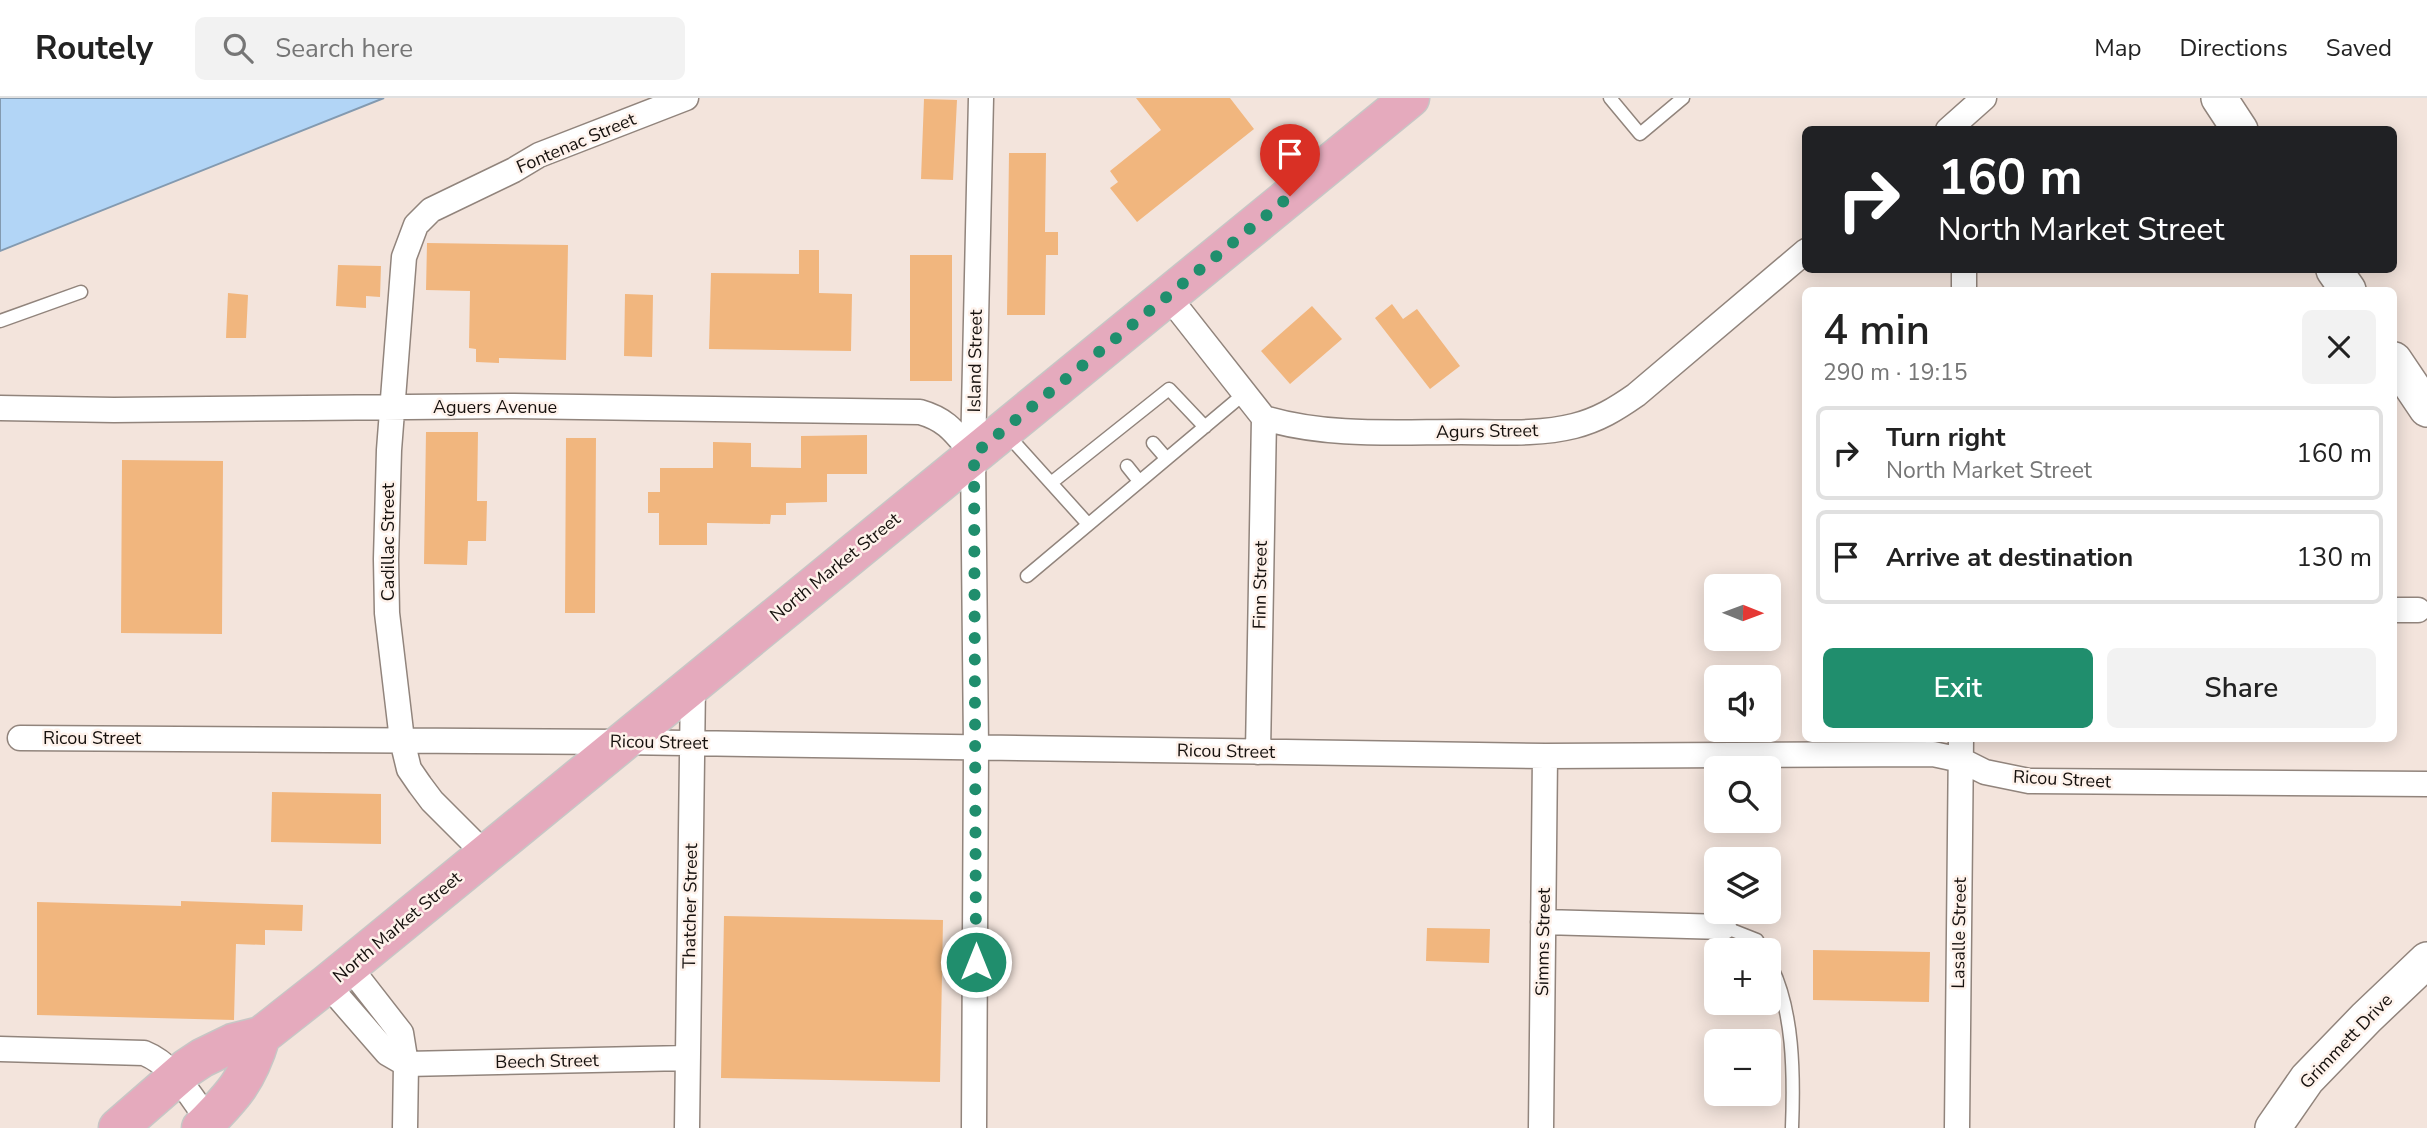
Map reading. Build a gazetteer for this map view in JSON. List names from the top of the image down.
{
  "streets": {
    "main road": ["North Market Street", "Grimmett Drive"],
    "street": [
      "Fontenac Street",
      "Island Street",
      "Aguers Avenue",
      "Agurs Street",
      "Cadillac Street",
      "Finn Street",
      "Ricou Street",
      "Thatcher Street",
      "Lasalle Street",
      "Simms Street",
      "Beech Street"
    ]
  },
  "crossings": [
    ["Fontenac Street", "Cadillac Street"],
    ["Island Street", "Aguers Avenue"],
    ["Island Street", "North Market Street"],
    ["Island Street", "Ricou Street"],
    ["Aguers Avenue", "Cadillac Street"],
    ["Aguers Avenue", "North Market Street"],
    ["Agurs Street", "Finn Street"],
    ["Cadillac Street", "North Market Street"],
    ["Cadillac Street", "Ricou Street"],
    ["North Market Street", "Ricou Street"],
    ["North Market Street", "Thatcher Street"],
    ["Finn Street", "Ricou Street"],
    ["Ricou Street", "Thatcher Street"],
    ["Ricou Street", "Lasalle Street"],
    ["Ricou Street", "Simms Street"],
    ["Thatcher Street", "Beech Street"]
  ],
  "north": "right",
  "page": {
    "header": "Routely",
    "search": "Search here",
    "nav": ["Map", "Directions", "Saved"],
    "turn": ["160 m", "North Market Street"],
    "heading": ["4 min", "290 m · 19:15"],
    "list": [
      {
        "name": "Turn right",
        "note": "North Market Street",
        "value": "160 m"
      },
      {
        "name": "Arrive at destination",
        "value": "130 m"
      }
    ],
    "map_buttons": ["+", "−"],
    "buttons": ["Exit", "Share"]
  }
}
